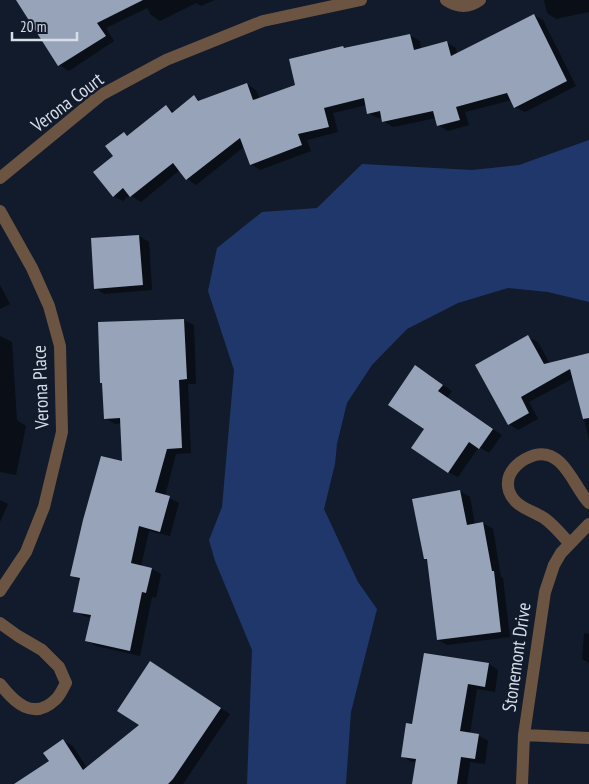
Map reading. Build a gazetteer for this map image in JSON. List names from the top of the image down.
{
  "streets": {
    "street": ["Verona Court", "Verona Place", "Stonemont Drive"]
  },
  "scale_bar": "20 m"
}
